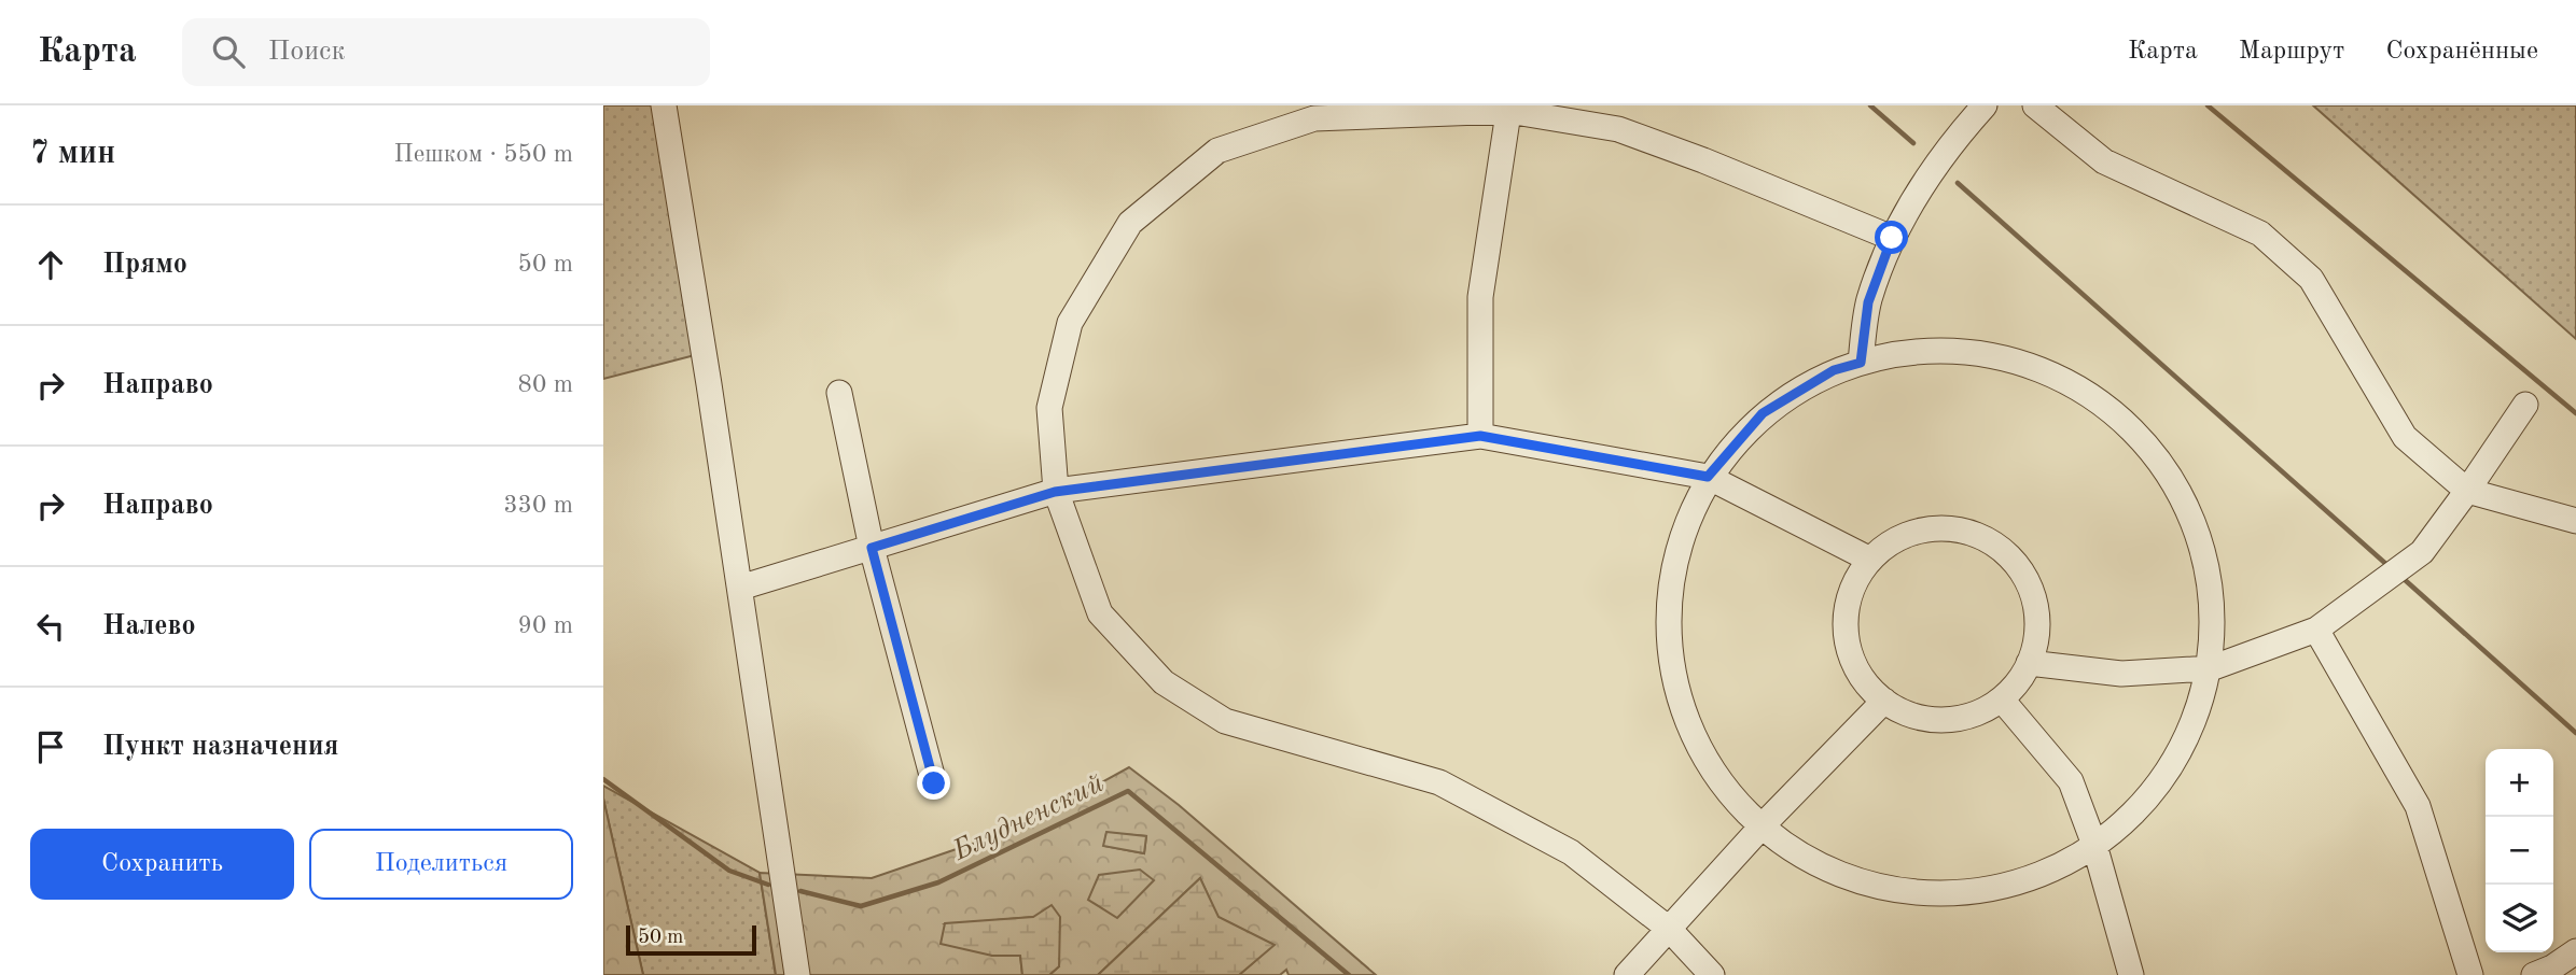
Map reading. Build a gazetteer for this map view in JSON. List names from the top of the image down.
{
  "water": ["Блудненский"],
  "scale_bar": "50 m",
  "page": {
    "header": "Карта",
    "search": "Поиск",
    "nav": ["Карта", "Маршрут", "Сохранённые"],
    "heading": ["7 мин", "Пешком · 550 m"],
    "list": [
      ["Прямо", "50 m"],
      ["Направо", "80 m"],
      ["Направо", "330 m"],
      ["Налево", "90 m"],
      "Пункт назначения"
    ],
    "map_buttons": ["+", "−"],
    "buttons": ["Сохранить", "Поделиться"],
    "scale": "50 m"
  }
}
